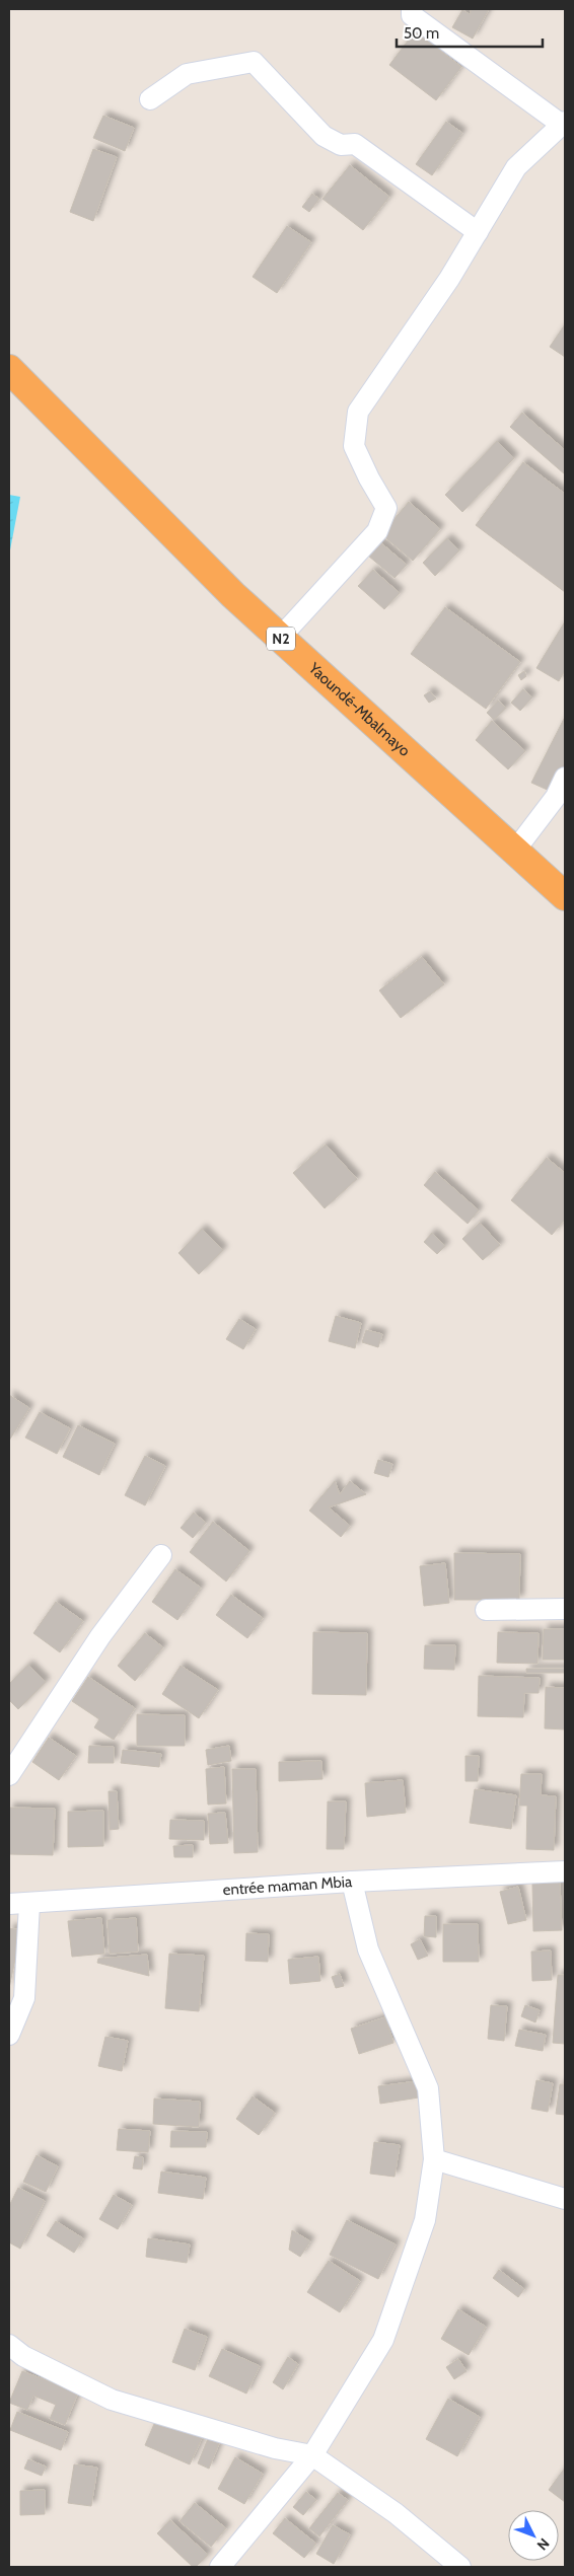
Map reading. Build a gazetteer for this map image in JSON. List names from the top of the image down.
{
  "streets": {
    "highway": ["N2", "Yaoundé-Mbalmayo"],
    "street": ["entrée maman Mbia"]
  },
  "scale_bar": "50 m",
  "north": "bottom right"
}
